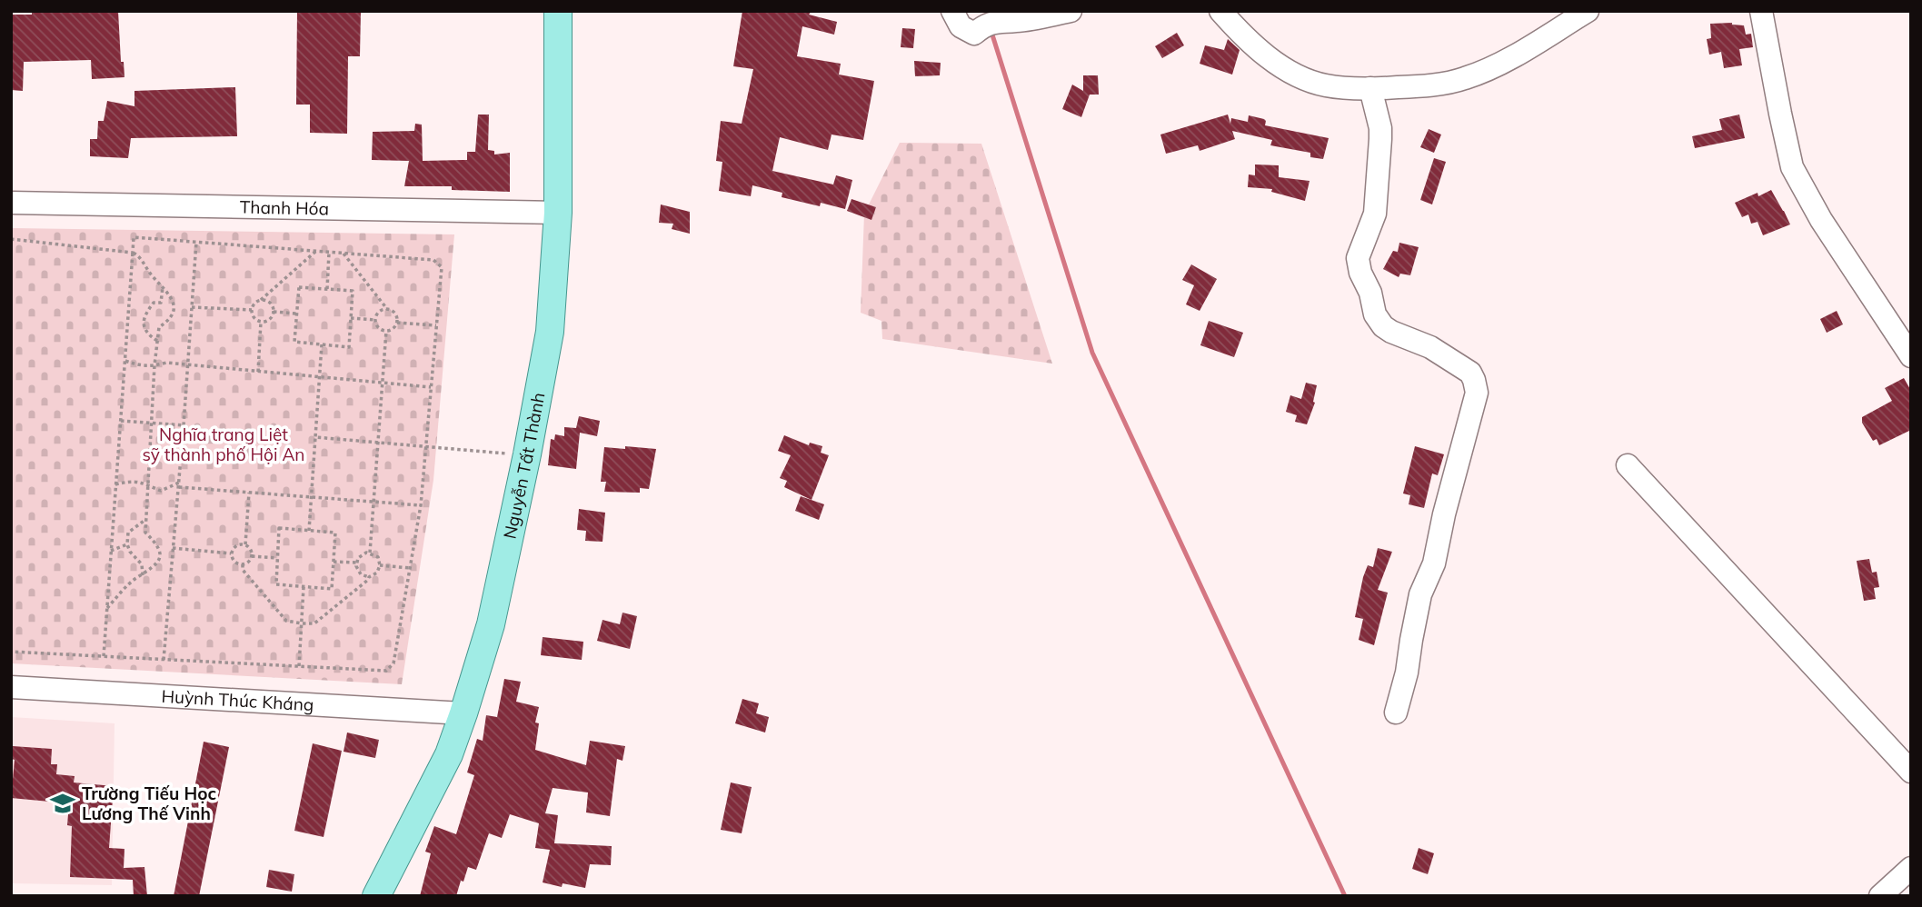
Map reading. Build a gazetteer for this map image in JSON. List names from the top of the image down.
{
  "streets": {
    "main road": ["Nguyễn Tất Thành"],
    "street": ["Thanh Hóa", "Huỳnh Thúc Kháng"]
  },
  "crossings": [
    ["Thanh Hóa", "Nguyễn Tất Thành"],
    ["Nguyễn Tất Thành", "Huỳnh Thúc Kháng"]
  ],
  "parks": ["Nghĩa trang Liệt sỹ thành phố Hội An"],
  "places": {
    "school or university": ["Trường Tiếu Học Lương Thế Vinh"]
  }
}
